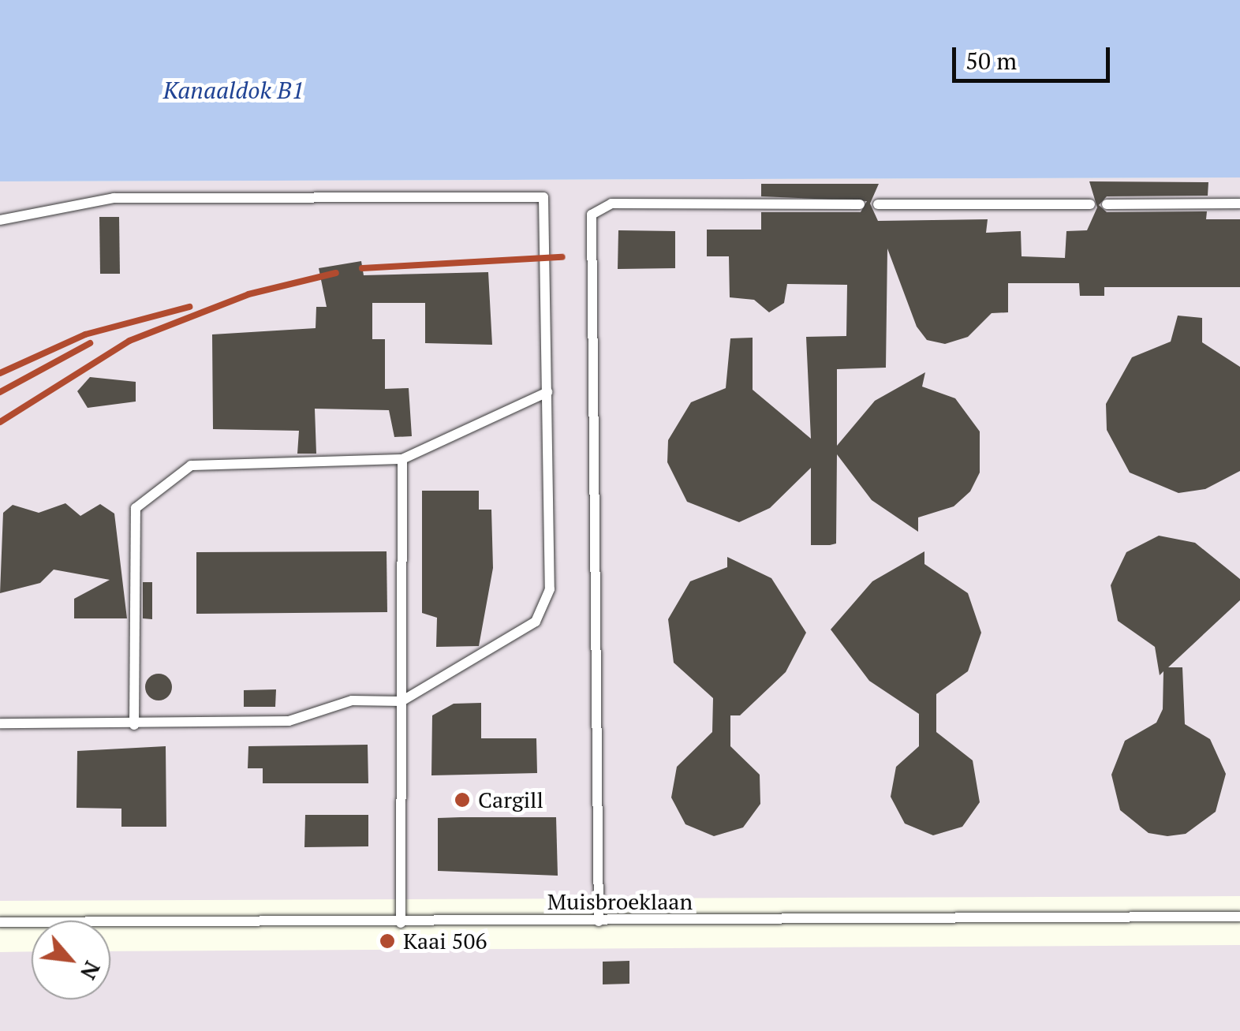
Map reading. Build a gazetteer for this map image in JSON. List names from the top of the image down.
{
  "streets": {
    "lane": ["Muisbroeklaan"]
  },
  "water": ["Kanaaldok B1"],
  "places": ["Cargill", "Kaai 506"],
  "scale_bar": "50 m",
  "north": "bottom right"
}
